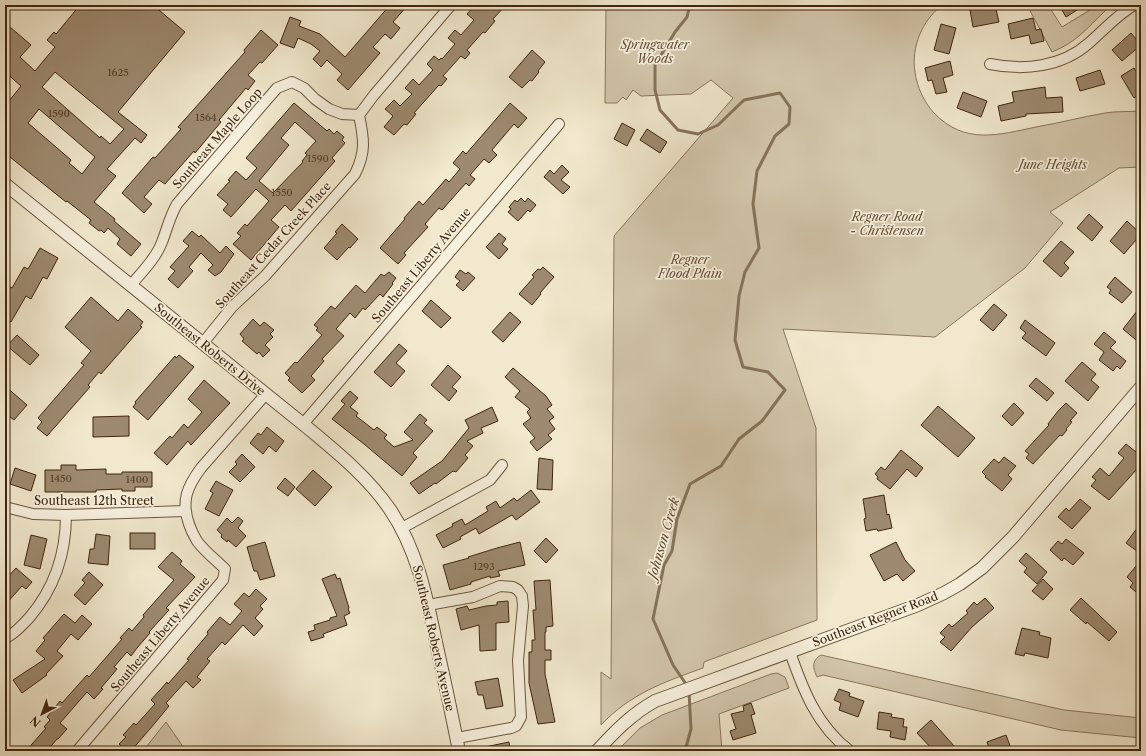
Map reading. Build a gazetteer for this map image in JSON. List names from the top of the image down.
{
  "streets": {
    "street": [
      "Southeast Maple Loop",
      "Southeast Cedar Creek Place",
      "Southeast Liberty Avenue",
      "Southeast Roberts Drive",
      "Southeast 12th Street",
      "Southeast Regner Road",
      "Southeast Roberts Avenue"
    ]
  },
  "crossings": [
    ["Southeast Maple Loop", "Southeast Cedar Creek Place"],
    ["Southeast Maple Loop", "Southeast Roberts Drive"],
    ["Southeast Cedar Creek Place", "Southeast Roberts Drive"],
    ["Southeast Liberty Avenue", "Southeast Roberts Drive"],
    ["Southeast Liberty Avenue", "Southeast 12th Street"],
    ["Southeast Roberts Drive", "Southeast Roberts Avenue"]
  ],
  "water": ["Johnson Creek"],
  "parks": [
    "Springwater Woods",
    "June Heights",
    "Regner Road - Christensen",
    "Regner Flood Plain"
  ],
  "house_numbers": [
    "1625",
    "1590",
    "1564",
    "1590",
    "1550",
    "1450",
    "1400",
    "1293"
  ],
  "north": "bottom left"
}
